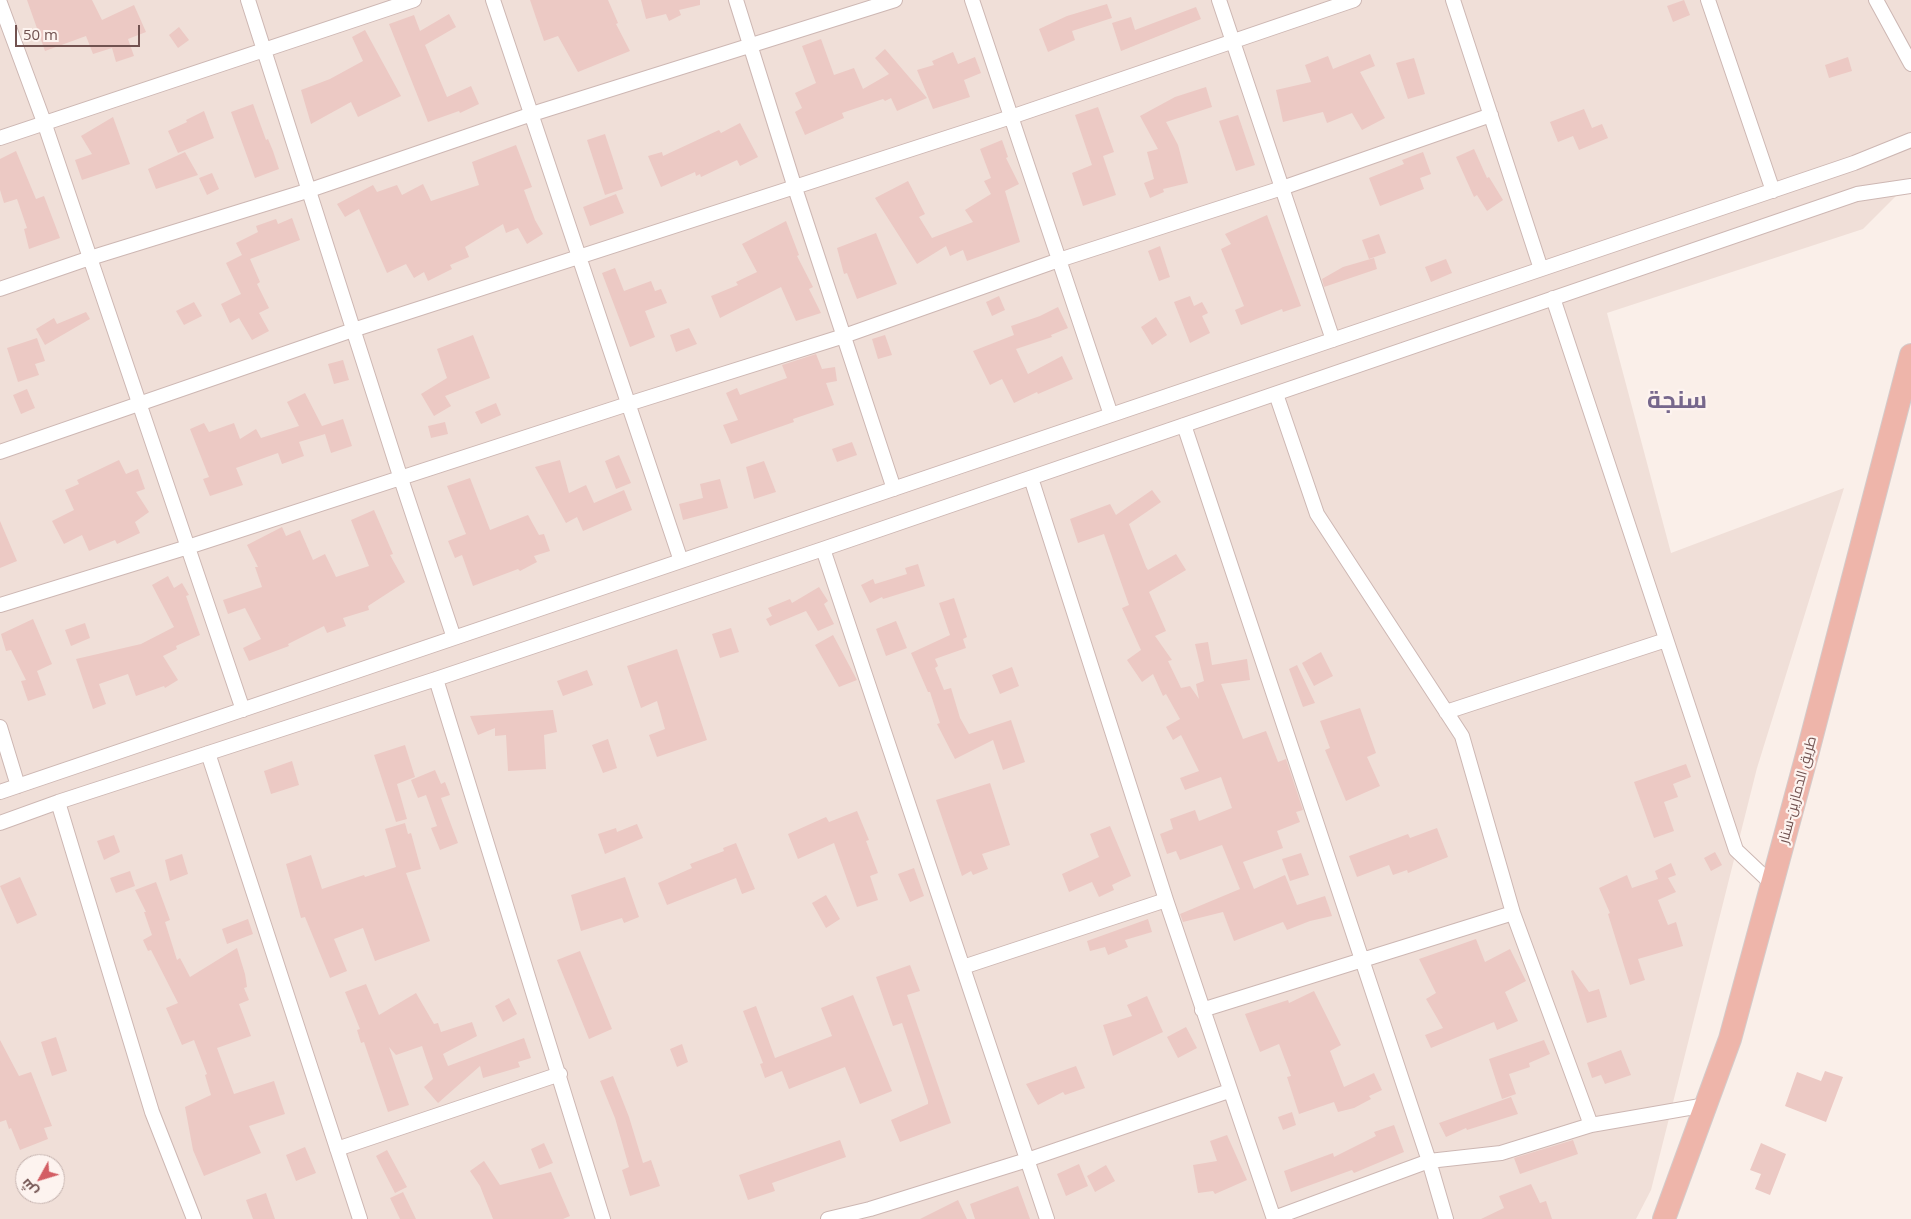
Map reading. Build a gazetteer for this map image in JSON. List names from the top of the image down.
{
  "streets": {
    "highway": ["طريق الدمازين-سنار"]
  },
  "districts": ["سنجة"],
  "scale_bar": "50 m",
  "north": "bottom left"
}
